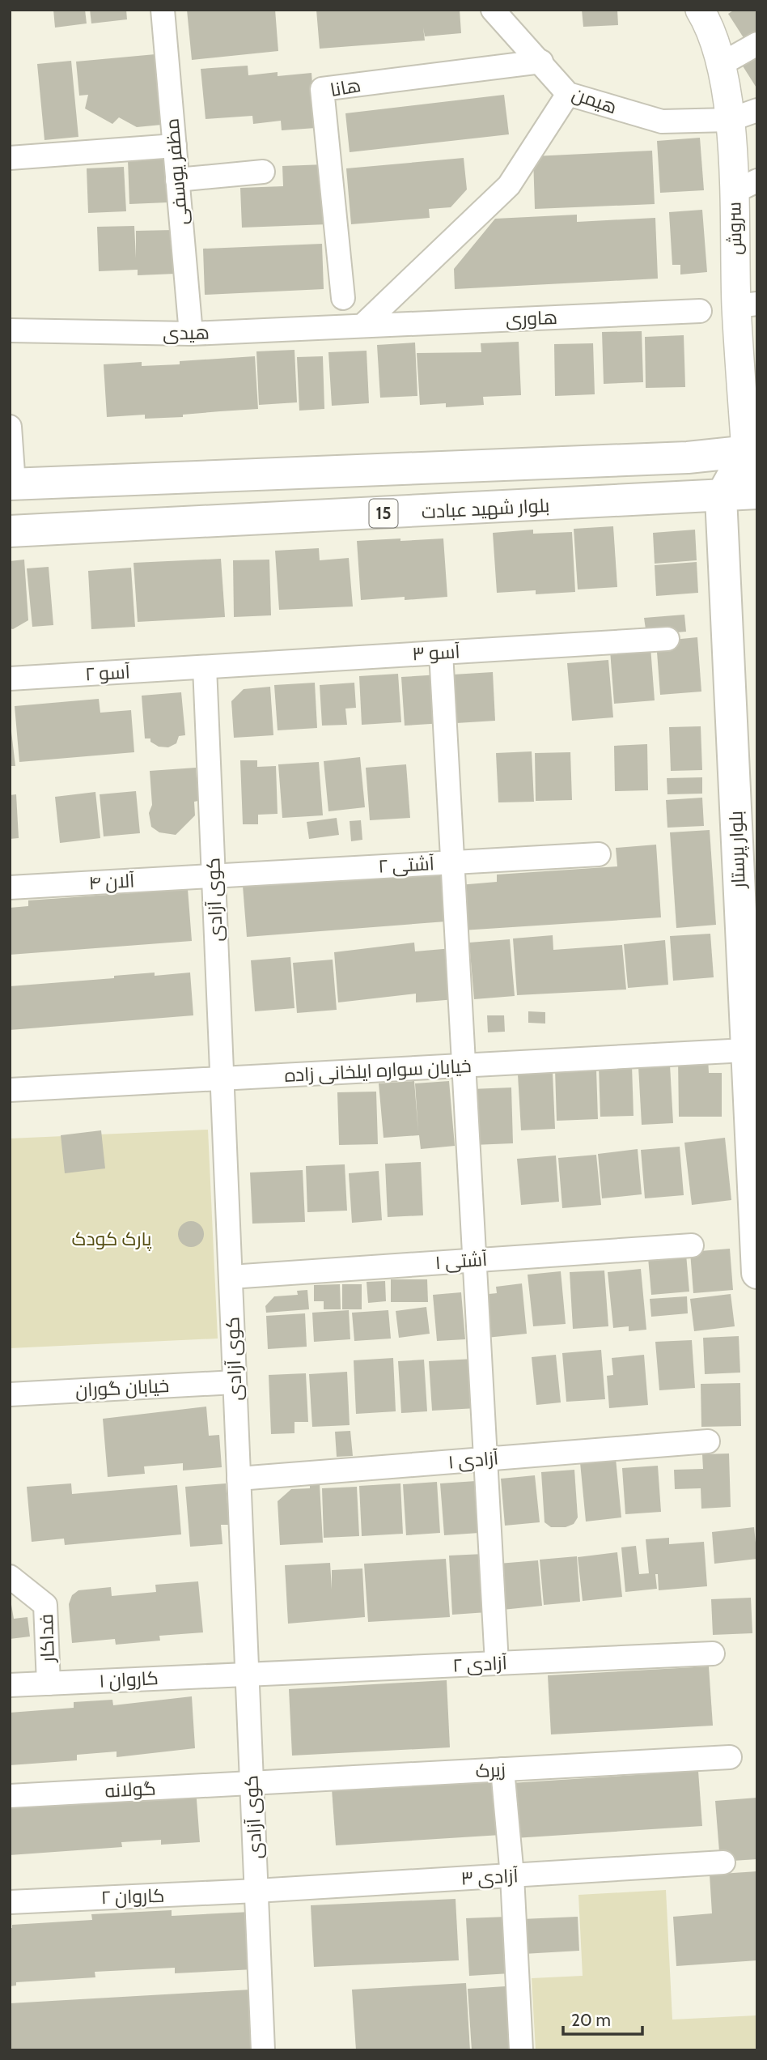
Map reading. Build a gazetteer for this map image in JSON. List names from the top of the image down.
{
  "streets": {
    "main road": ["بلوار شهید عبادت", "15", "بلوار پرستار"],
    "street": [
      "هانا",
      "هیمن",
      "مظفر یوسفی",
      "سروش",
      "هاوری",
      "هیدی",
      "آسو ۳",
      "آسو ۲",
      "آشتی ۲",
      "آلان ۴",
      "کوی آزادی",
      "خیابان سواره ایلخانی زاده",
      "آشتی ۱",
      "خیابان گوران",
      "آزادی ۱",
      "فداکار",
      "آزادی ۲",
      "کاروان ۱",
      "زیرک",
      "گولانه",
      "آزادی ۳",
      "کاروان ۲"
    ]
  },
  "crossings": [
    ["هانا", "هیمن"],
    ["هیمن", "سروش"],
    ["مظفر یوسفی", "هیدی"],
    ["هاوری", "هیدی"],
    ["بلوار شهید عبادت", "بلوار پرستار"],
    ["آسو ۳", "آسو ۲"],
    ["آسو ۳", "کوی آزادی"],
    ["آسو ۲", "کوی آزادی"],
    ["بلوار پرستار", "خیابان سواره ایلخانی زاده"],
    ["آشتی ۲", "آلان ۴"],
    ["آشتی ۲", "کوی آزادی"],
    ["آلان ۴", "کوی آزادی"],
    ["کوی آزادی", "خیابان سواره ایلخانی زاده"],
    ["کوی آزادی", "آشتی ۱"],
    ["کوی آزادی", "خیابان گوران"],
    ["کوی آزادی", "آزادی ۱"],
    ["کوی آزادی", "آزادی ۲"],
    ["کوی آزادی", "کاروان ۱"],
    ["کوی آزادی", "زیرک"],
    ["کوی آزادی", "گولانه"],
    ["کوی آزادی", "آزادی ۳"],
    ["کوی آزادی", "کاروان ۲"],
    ["فداکار", "کاروان ۱"],
    ["آزادی ۲", "کاروان ۱"],
    ["زیرک", "گولانه"],
    ["آزادی ۳", "کاروان ۲"]
  ],
  "parks": ["پارک کودک"],
  "scale_bar": "20 m"
}
